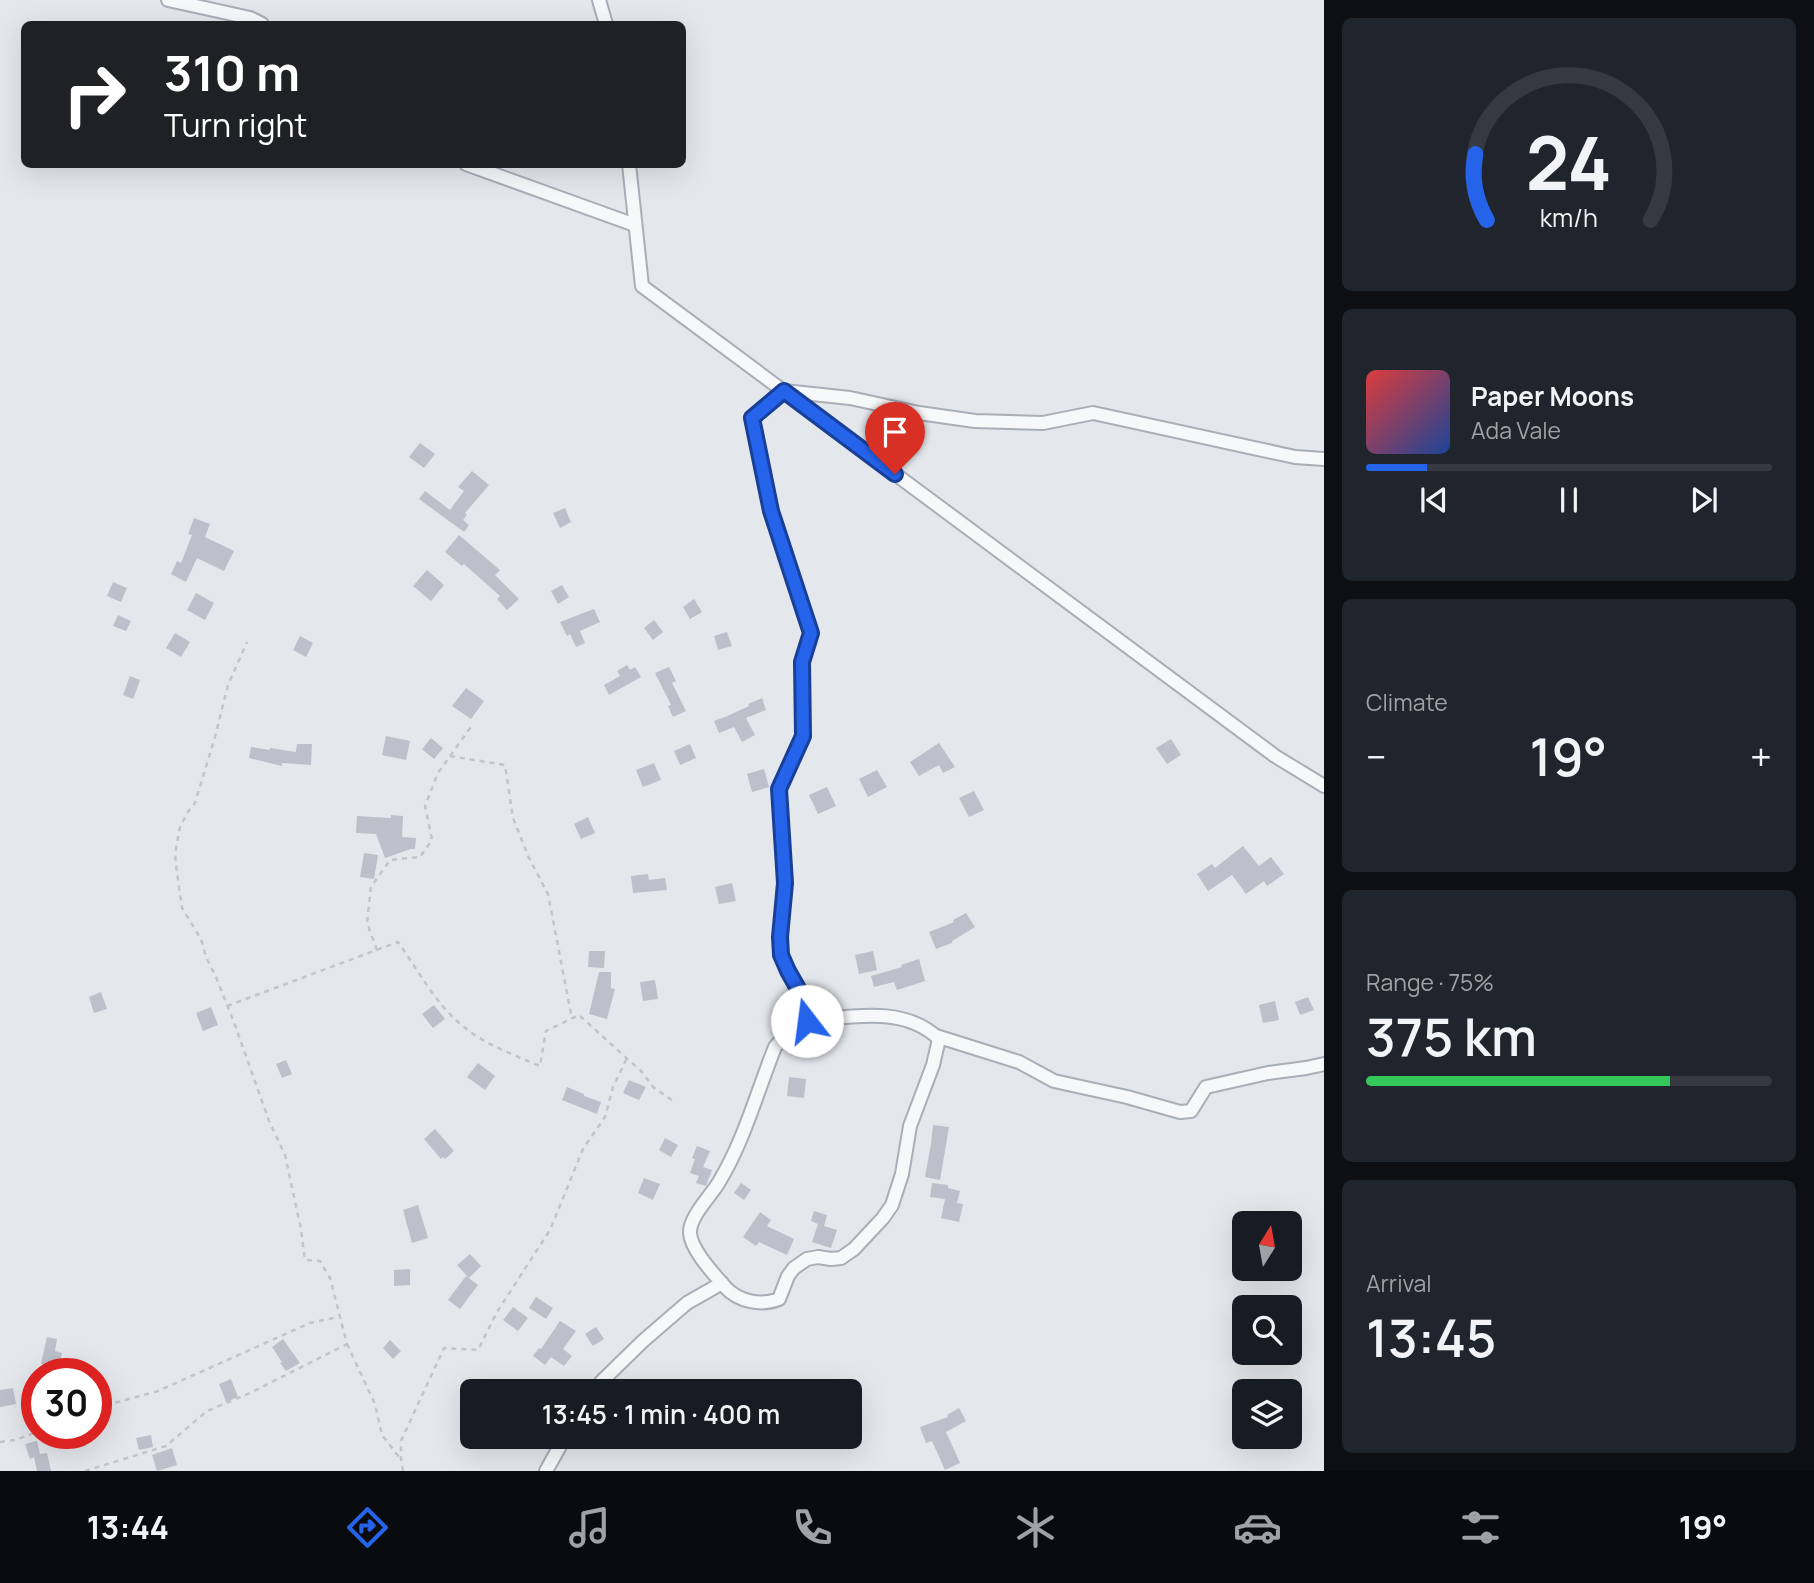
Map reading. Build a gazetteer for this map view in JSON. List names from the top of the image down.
{
  "north": "top",
  "page": {
    "turn": ["310 m", "Turn right"],
    "song": ["Paper Moons", "Ada Vale"],
    "tile": [
      "Climate",
      ["Range · 75%", "375 km"],
      ["Arrival", "13:45"]
    ],
    "heat": ["−", "19°", "+"],
    "limit": "30",
    "trip": "13:45 · 1 min · 400 m",
    "tabs": ["13:44", "19°"],
    "gauge": ["24", "km/h"]
  }
}
